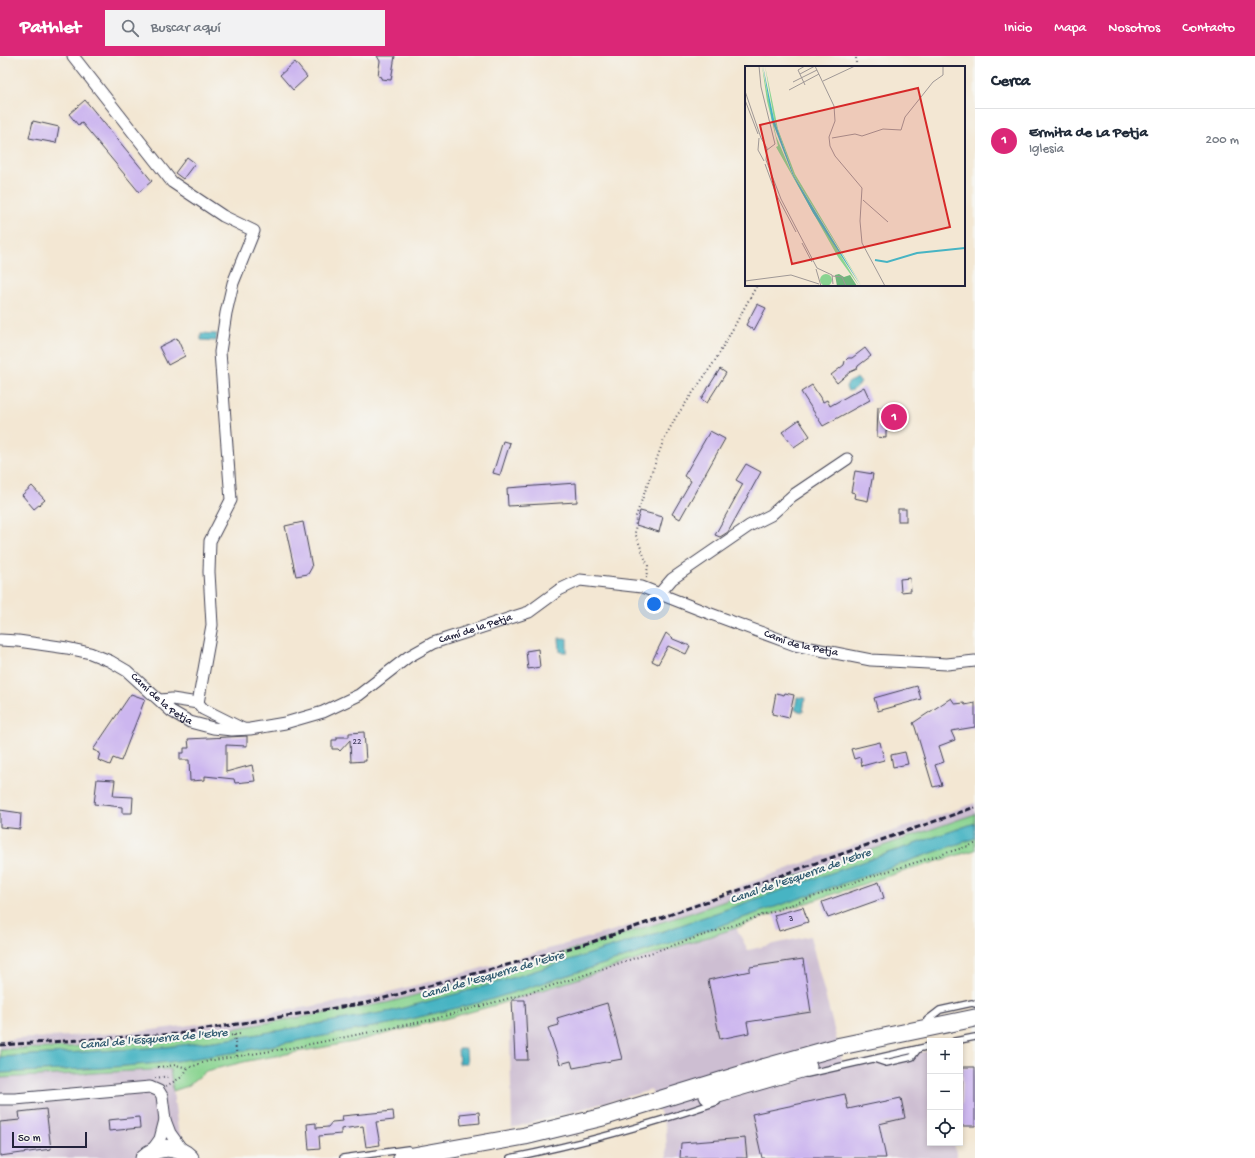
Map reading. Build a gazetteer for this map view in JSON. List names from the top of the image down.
{
  "streets": {
    "street": ["Camí de la Petja"]
  },
  "water": ["Canal de l'Esquerra de l'Ebre"],
  "house_numbers": ["22", "3"],
  "scale_bar": "50 m",
  "page": {
    "header": "Pathlet",
    "search": "Buscar aquí",
    "nav": [
      "Inicio",
      "Mapa",
      "Nosotros",
      "Contacto"
    ],
    "heading": "Cerca",
    "list": [
      {
        "mark": "1",
        "name": "Ermita de La Petja",
        "note": "Iglesia",
        "value": "200 m"
      }
    ],
    "pins": "1",
    "map_buttons": ["+", "−"],
    "scale": "50 m"
  }
}
